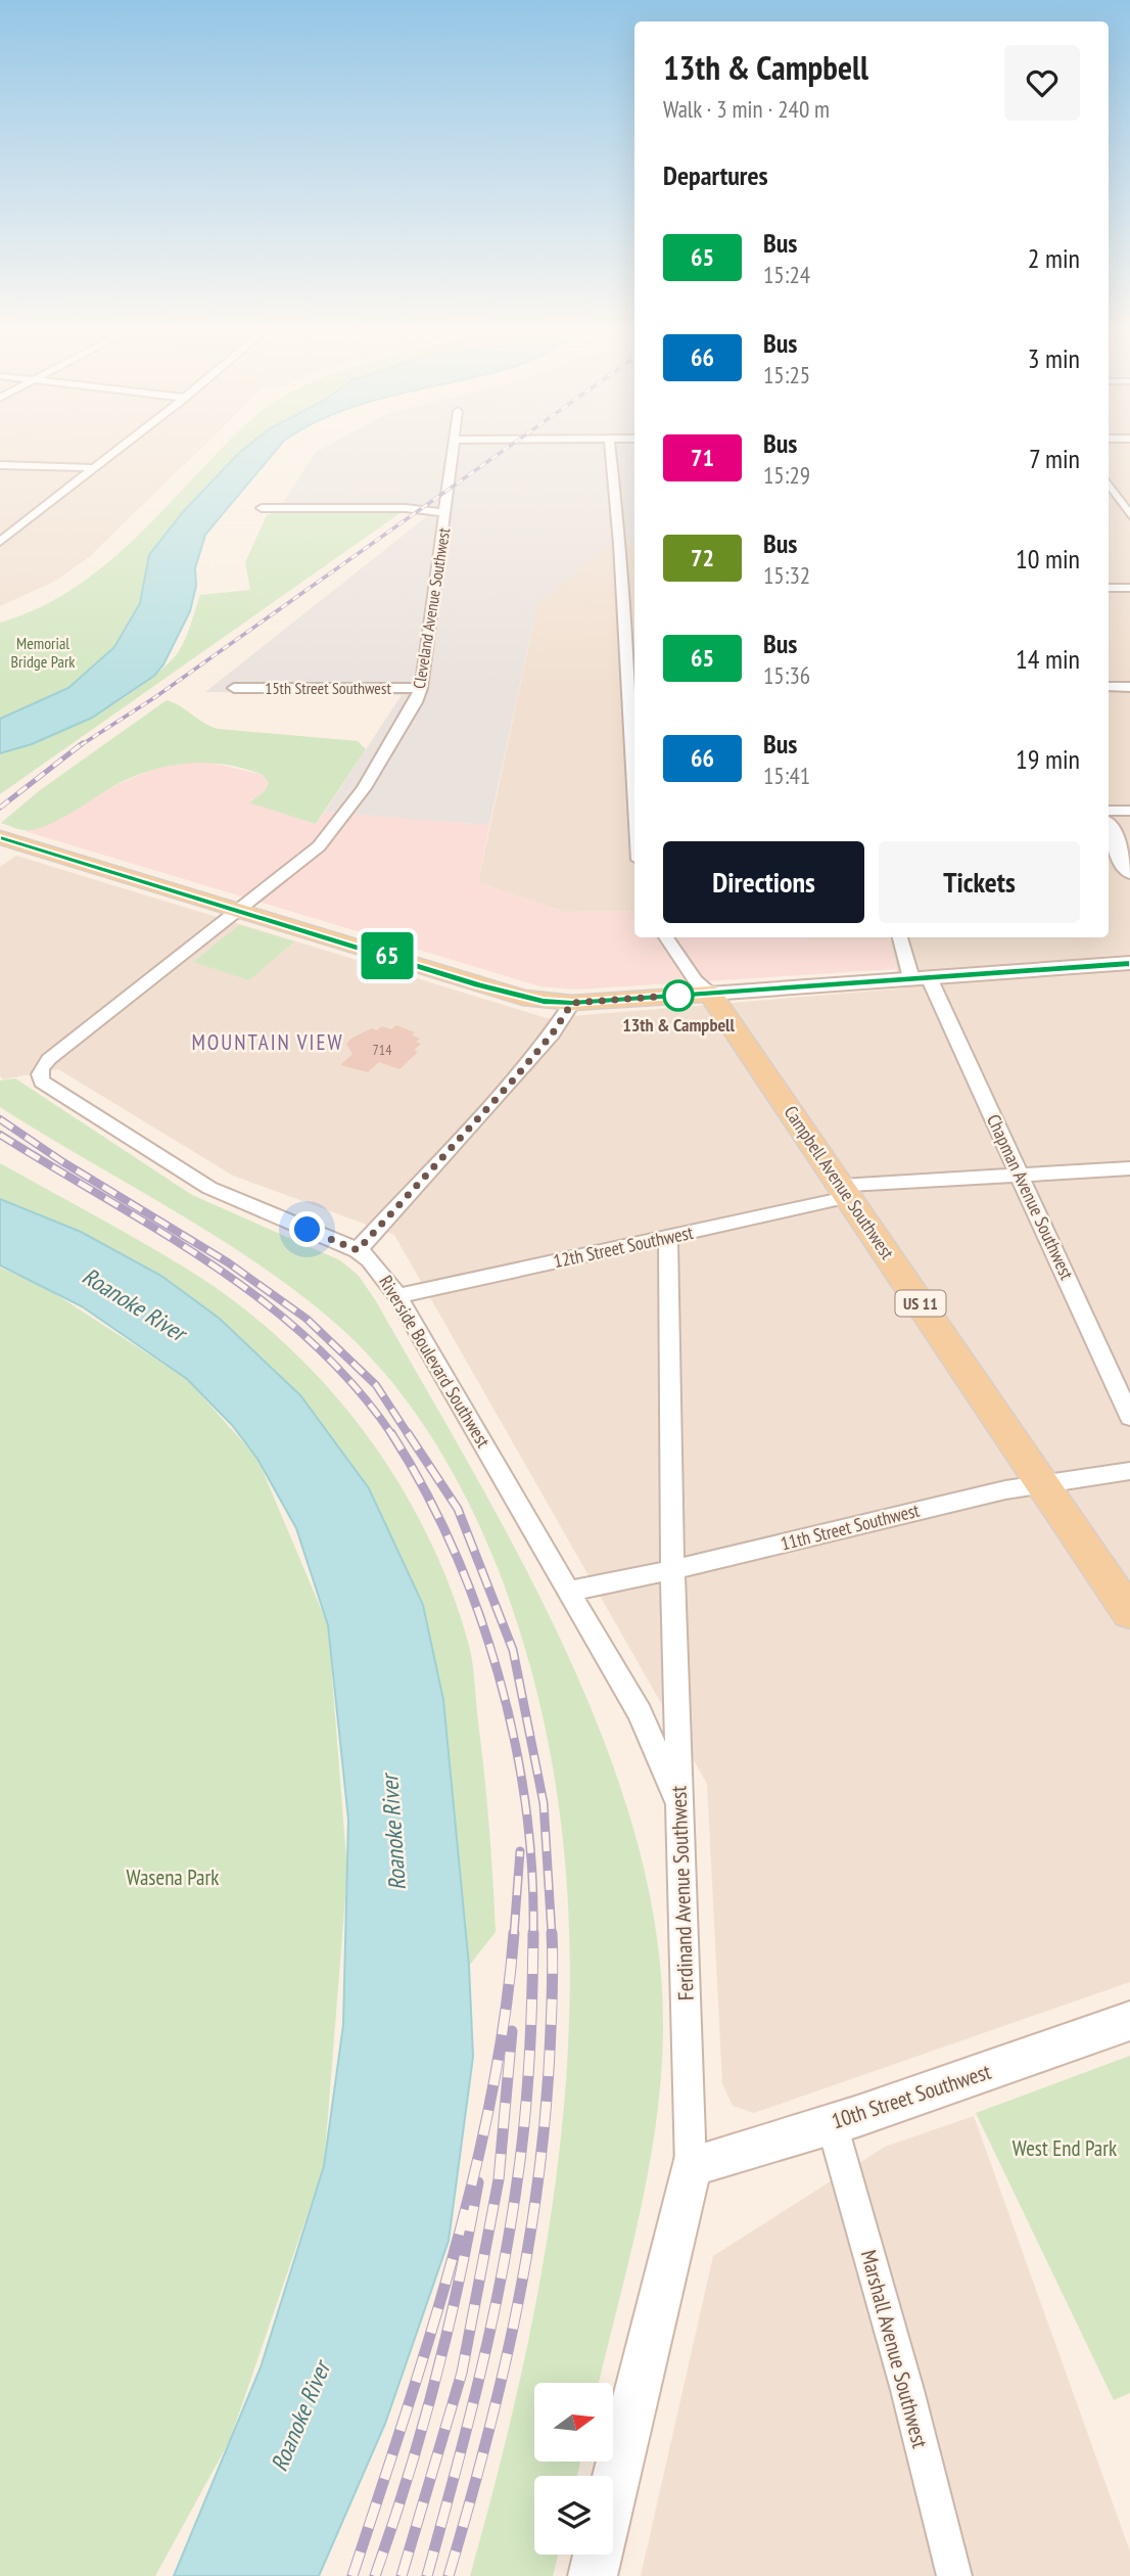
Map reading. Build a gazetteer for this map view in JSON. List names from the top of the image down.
{
  "streets": {
    "main road": [
      "Campbell Avenue Southwest",
      "US 11",
      "Ferdinand Avenue Southwest",
      "10th Street Southwest"
    ],
    "street": [
      "Cleveland Avenue Southwest",
      "15th Street Southwest",
      "Chapman Avenue Southwest",
      "12th Street Southwest",
      "Riverside Boulevard Southwest",
      "11th Street Southwest",
      "Marshall Avenue Southwest"
    ]
  },
  "crossings": [
    ["Cleveland Avenue Southwest", "15th Street Southwest"],
    ["Cleveland Avenue Southwest", "Riverside Boulevard Southwest"],
    ["Campbell Avenue Southwest", "12th Street Southwest"],
    ["Campbell Avenue Southwest", "11th Street Southwest"],
    ["Chapman Avenue Southwest", "12th Street Southwest"],
    ["12th Street Southwest", "Riverside Boulevard Southwest"],
    ["12th Street Southwest", "Ferdinand Avenue Southwest"],
    ["Riverside Boulevard Southwest", "11th Street Southwest"],
    ["Riverside Boulevard Southwest", "Ferdinand Avenue Southwest"],
    ["11th Street Southwest", "Ferdinand Avenue Southwest"],
    ["Ferdinand Avenue Southwest", "10th Street Southwest"],
    ["10th Street Southwest", "Marshall Avenue Southwest"]
  ],
  "districts": ["MOUNTAIN VIEW"],
  "water": ["Roanoke River"],
  "parks": ["Memorial Bridge Park", "Wasena Park", "West End Park"],
  "places": ["13th & Campbell"],
  "lines": ["bus line 65"],
  "house_numbers": ["714"],
  "north": "right",
  "page": {
    "on_map": "65",
    "heading": [
      ["13th & Campbell", "Walk · 3 min · 240 m"],
      "Departures"
    ],
    "list": [
      {
        "mark": "65",
        "name": "Bus",
        "note": "15:24",
        "value": "2 min"
      },
      {
        "mark": "66",
        "name": "Bus",
        "note": "15:25",
        "value": "3 min"
      },
      {
        "mark": "71",
        "name": "Bus",
        "note": "15:29",
        "value": "7 min"
      },
      {
        "mark": "72",
        "name": "Bus",
        "note": "15:32",
        "value": "10 min"
      },
      {
        "mark": "65",
        "name": "Bus",
        "note": "15:36",
        "value": "14 min"
      },
      {
        "mark": "66",
        "name": "Bus",
        "note": "15:41",
        "value": "19 min"
      }
    ],
    "buttons": ["Directions", "Tickets"]
  }
}
